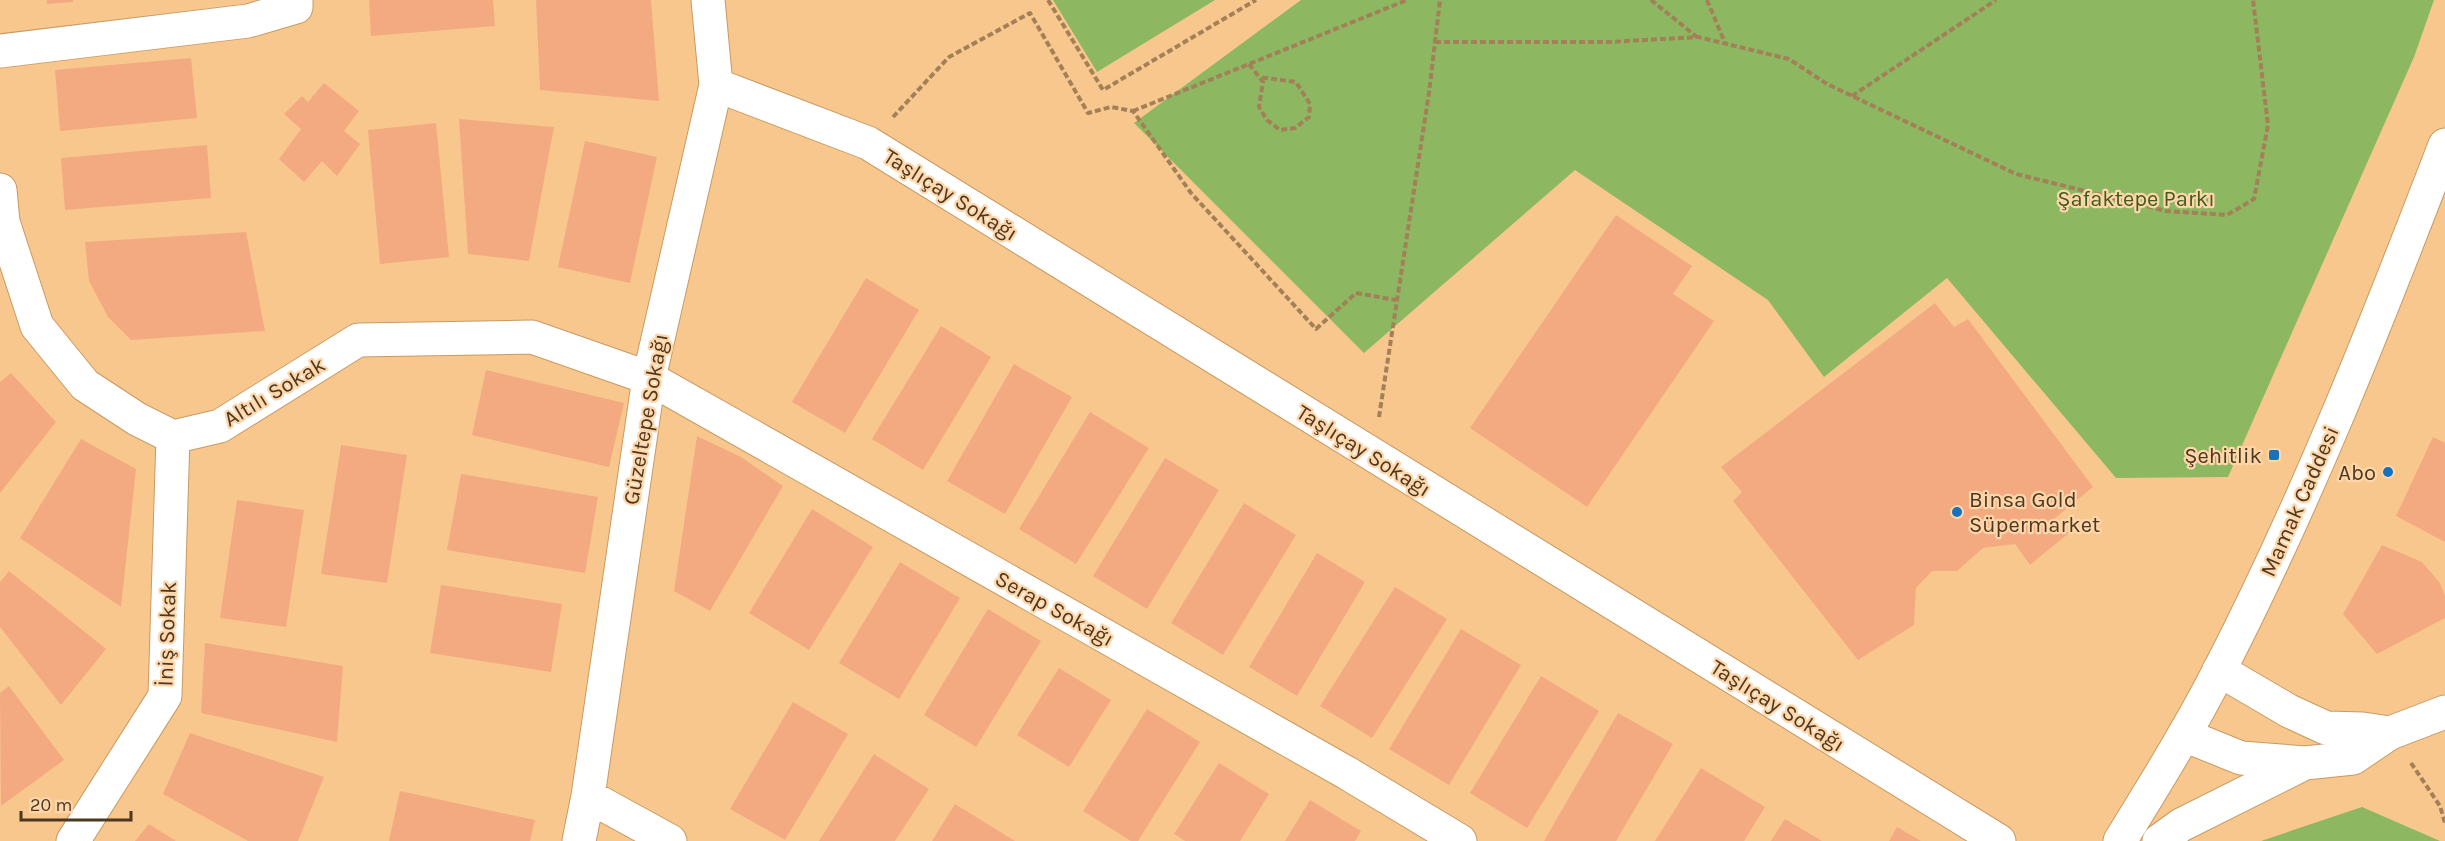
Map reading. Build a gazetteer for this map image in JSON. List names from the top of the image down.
{
  "streets": {
    "street": [
      "Taşlıçay Sokağı",
      "Altılı Sokak",
      "Güzeltepe Sokağı",
      "Mamak Caddesi",
      "Serap Sokağı",
      "İniş Sokak"
    ]
  },
  "crossings": [
    ["Taşlıçay Sokağı", "Güzeltepe Sokağı"],
    ["Altılı Sokak", "Güzeltepe Sokağı"],
    ["Altılı Sokak", "Serap Sokağı"],
    ["Altılı Sokak", "İniş Sokak"],
    ["Güzeltepe Sokağı", "Serap Sokağı"]
  ],
  "parks": ["Şafaktepe Parkı"],
  "places": {
    "transit": ["Şehitlik"],
    "other": ["Abo", "Binsa Gold Süpermarket"]
  },
  "scale_bar": "20 m"
}
